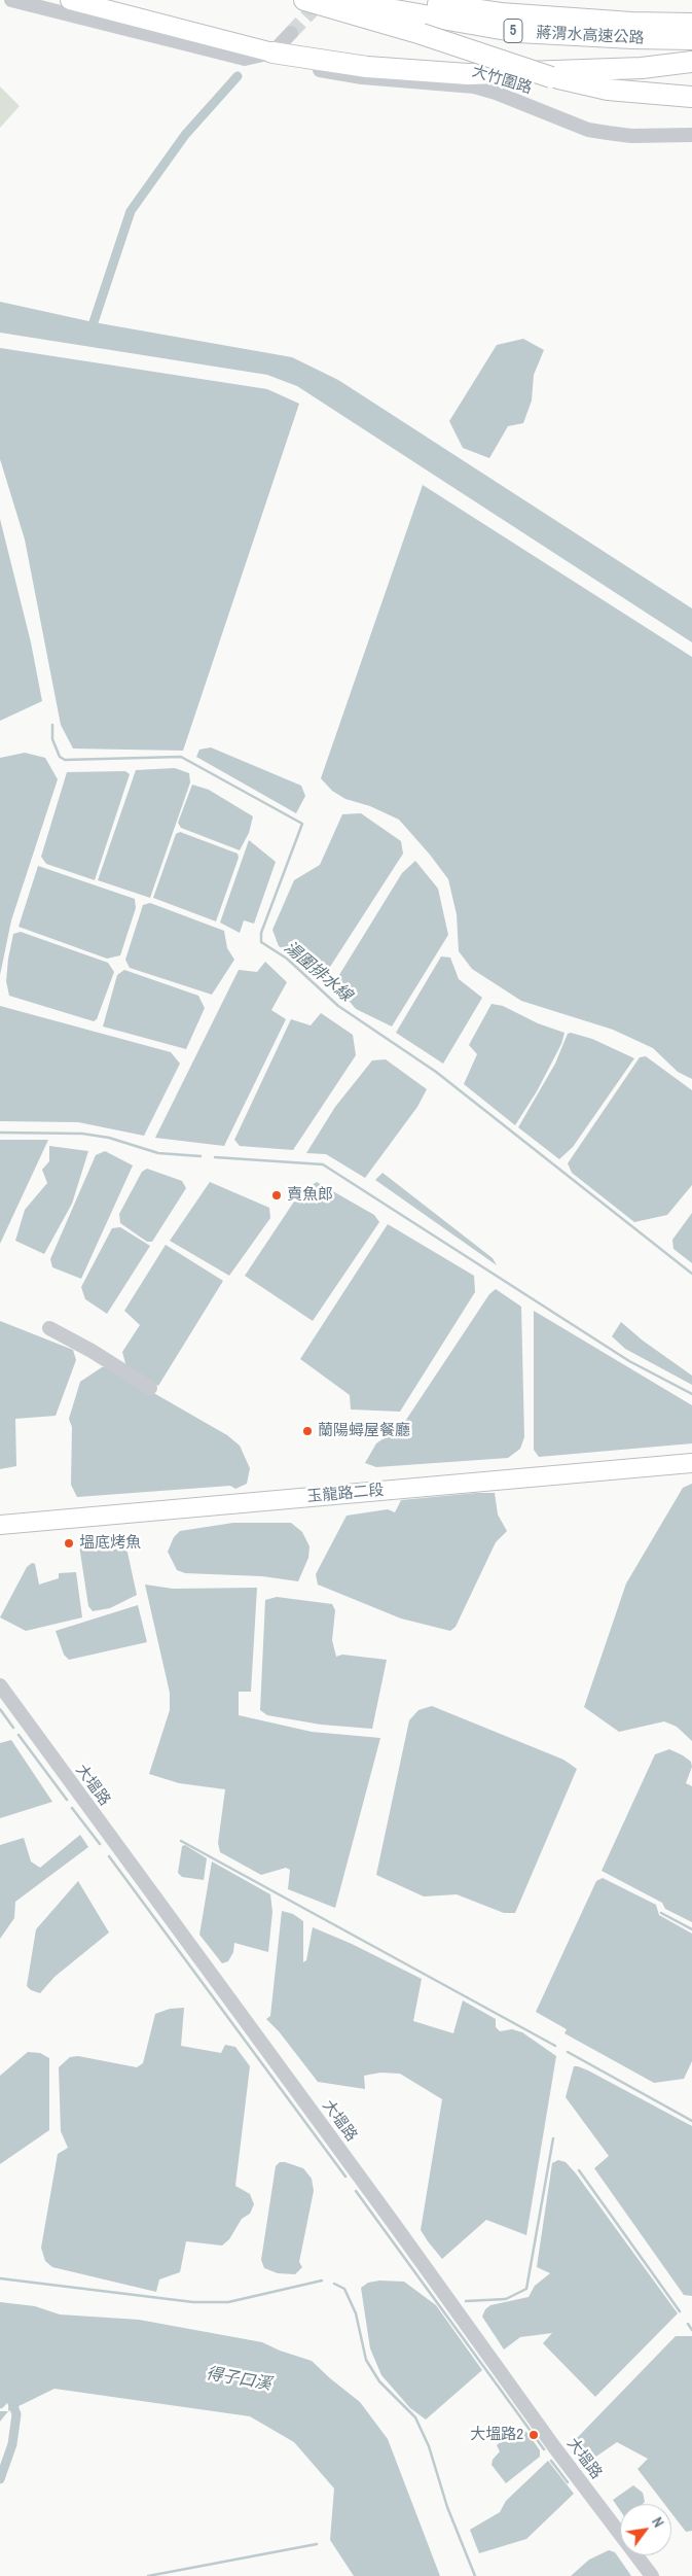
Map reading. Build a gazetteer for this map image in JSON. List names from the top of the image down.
{
  "streets": {
    "highway": ["5", "蔣渭水高速公路"],
    "main road": ["玉龍路二段"],
    "street": ["大竹圍路", "大塭路"]
  },
  "water": ["湯圍排水線", "得子口溪"],
  "places": [
    "賣魚郎",
    "蘭陽蟳屋餐廳",
    "塭底烤魚",
    "大塭路2"
  ],
  "north": "top right"
}
